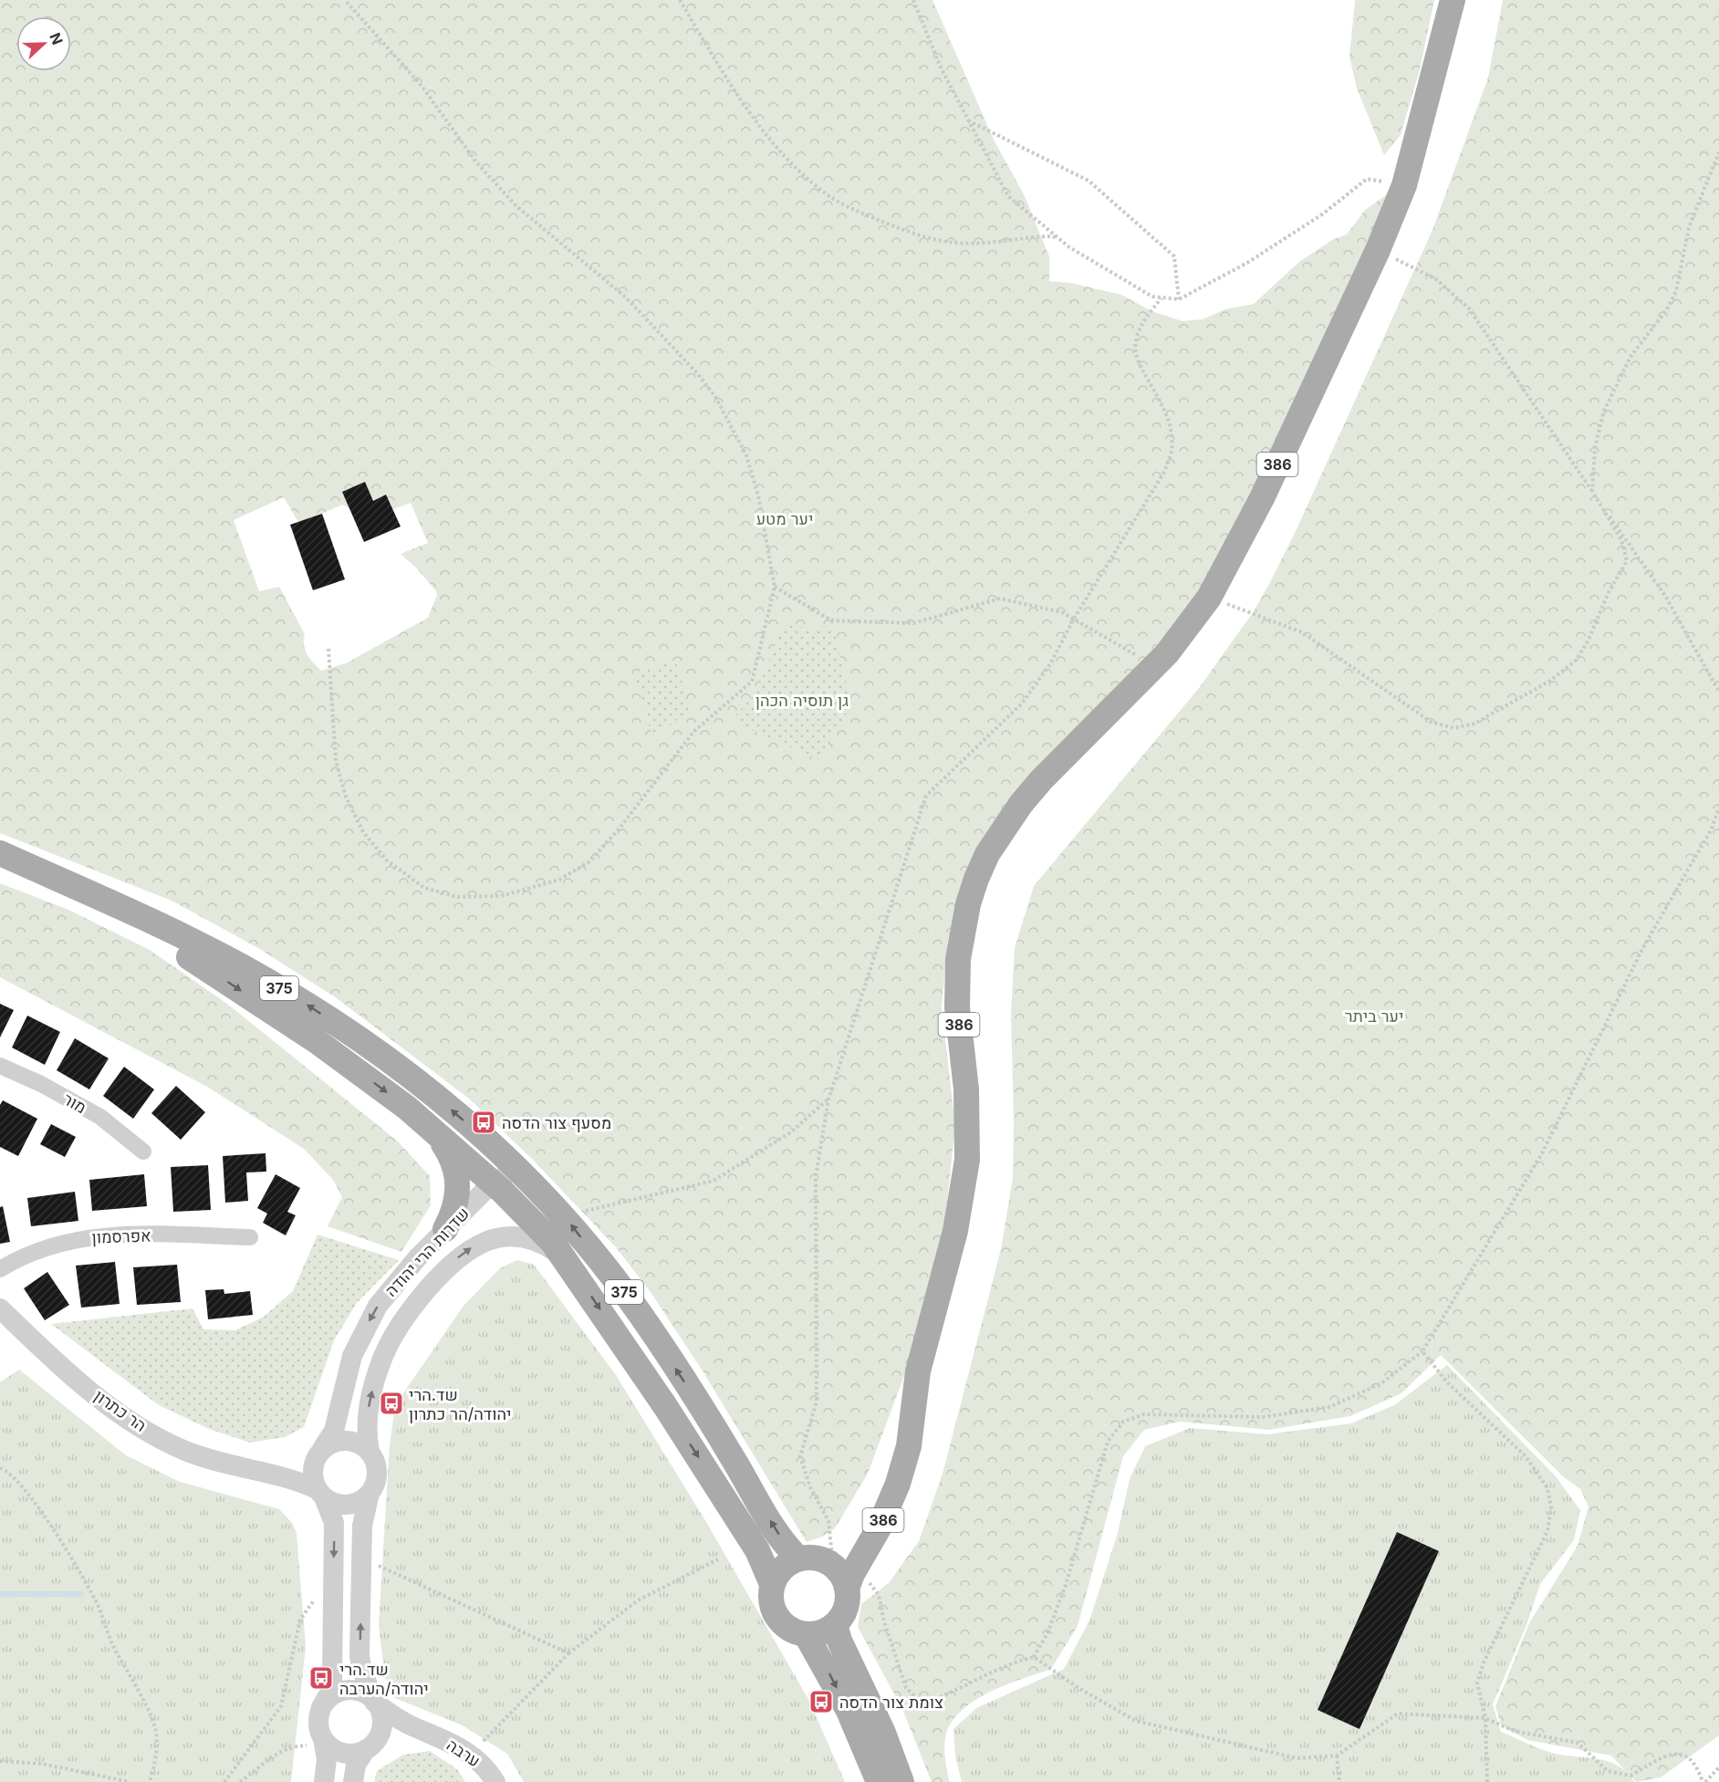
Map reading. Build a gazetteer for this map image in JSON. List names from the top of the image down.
{
  "streets": {
    "main road": ["386", "375"],
    "street": [
      "מור",
      "אפרסמון",
      "שדרות הרי יהודה",
      "הר כתרון",
      "ערבה"
    ]
  },
  "crossings": [
    ["386", "375"],
    ["375", "שדרות הרי יהודה"],
    ["שדרות הרי יהודה", "הר כתרון"]
  ],
  "parks": ["יער מטע", "גן תוסיה הכהן", "יער ביתר"],
  "places": {
    "bus stop": [
      "מסעף צור הדסה",
      "שד.הרי יהודה/הר כתרון",
      "שד.הרי יהודה/הערבה",
      "צומת צור הדסה"
    ]
  },
  "north": "right"
}
